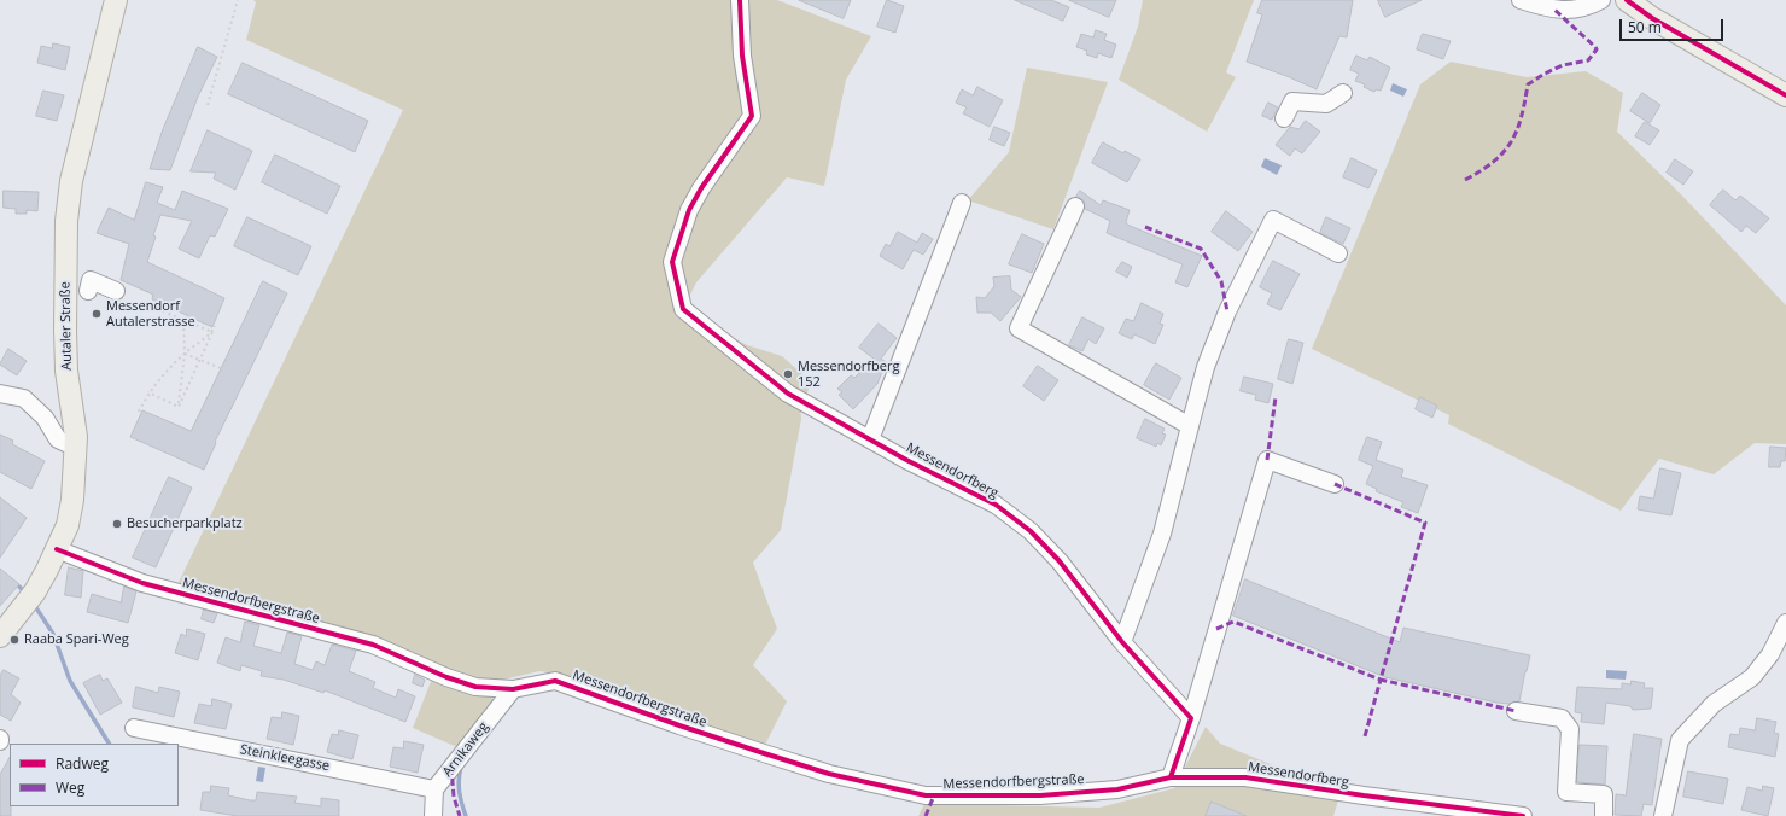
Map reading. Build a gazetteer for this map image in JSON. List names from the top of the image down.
{
  "streets": {
    "main road": ["Autaler Straße"],
    "street": [
      "Messendorfberg",
      "Messendorfbergstraße",
      "Arnikaweg",
      "Steinkleegasse"
    ]
  },
  "crossings": [
    ["Autaler Straße", "Messendorfbergstraße"],
    ["Messendorfberg", "Messendorfbergstraße"],
    ["Messendorfbergstraße", "Arnikaweg"],
    ["Arnikaweg", "Steinkleegasse"]
  ],
  "places": [
    "Messendorf Autalerstrasse",
    "Messendorfberg 152",
    "Besucherparkplatz",
    "Raaba Spari-Weg"
  ],
  "legend": ["Radweg", "Weg"],
  "scale_bar": "50 m"
}
